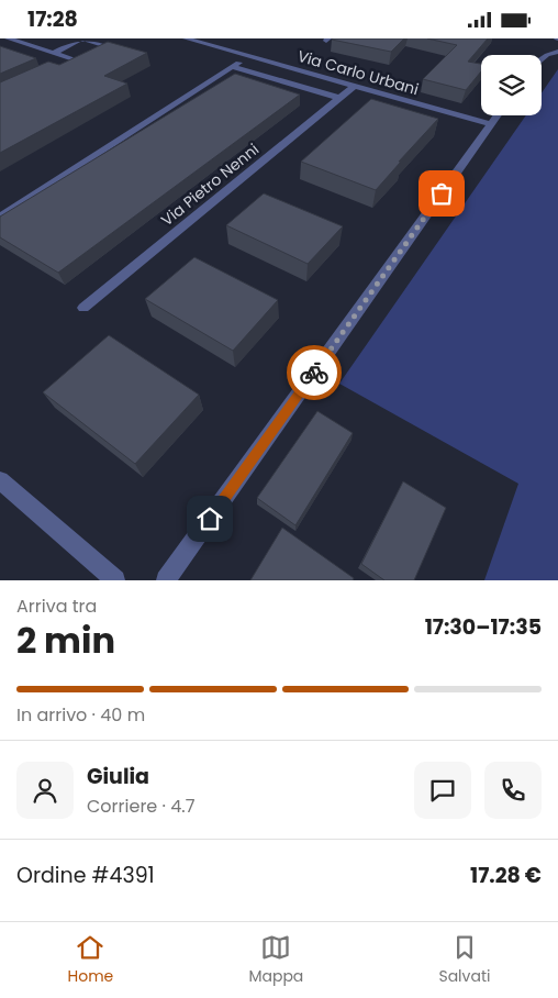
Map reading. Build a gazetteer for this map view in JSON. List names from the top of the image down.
{
  "streets": {
    "street": ["Via Carlo Urbani", "Via Pietro Nenni"]
  },
  "crossings": [
    ["Via Carlo Urbani", "Via Pietro Nenni"]
  ],
  "page": {
    "status": "17:28",
    "heading": ["2 min", "Arriva tra", "17:30–17:35"],
    "panel": [
      "Giulia",
      "Corriere · 4.7",
      "Ordine #4391",
      "17.28 €"
    ],
    "bar": "In arrivo · 40 m",
    "tabs": ["Home", "Mappa", "Salvati"]
  }
}
